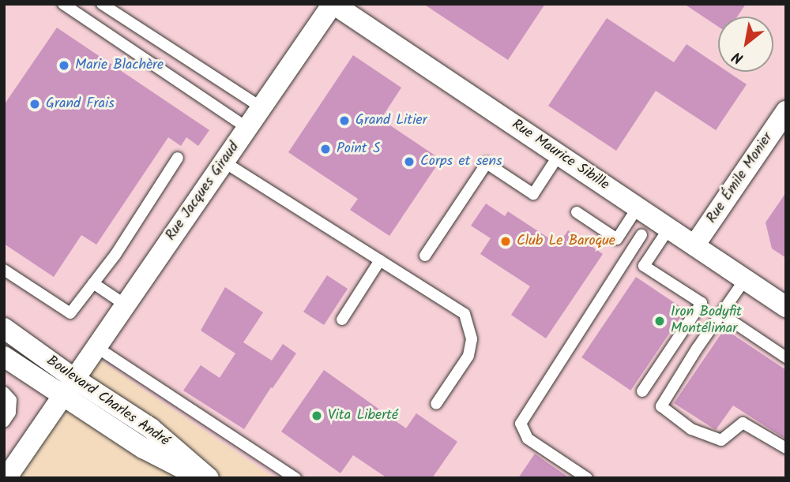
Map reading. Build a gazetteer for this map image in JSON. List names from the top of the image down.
{
  "streets": {
    "street": [
      "Rue Maurice Sibille",
      "Rue Émile Monier",
      "Rue Jacques Giraud",
      "Boulevard Charles André"
    ]
  },
  "crossings": [
    ["Rue Maurice Sibille", "Rue Émile Monier"],
    ["Rue Maurice Sibille", "Rue Jacques Giraud"],
    ["Rue Jacques Giraud", "Boulevard Charles André"]
  ],
  "places": [
    "Marie Blachère",
    "Grand Frais",
    "Grand Litier",
    "Point S",
    "Corps et sens",
    "Club Le Baroque",
    "Iron Bodyfit Montélimar",
    "Vita Liberté"
  ],
  "north": "bottom left"
}
